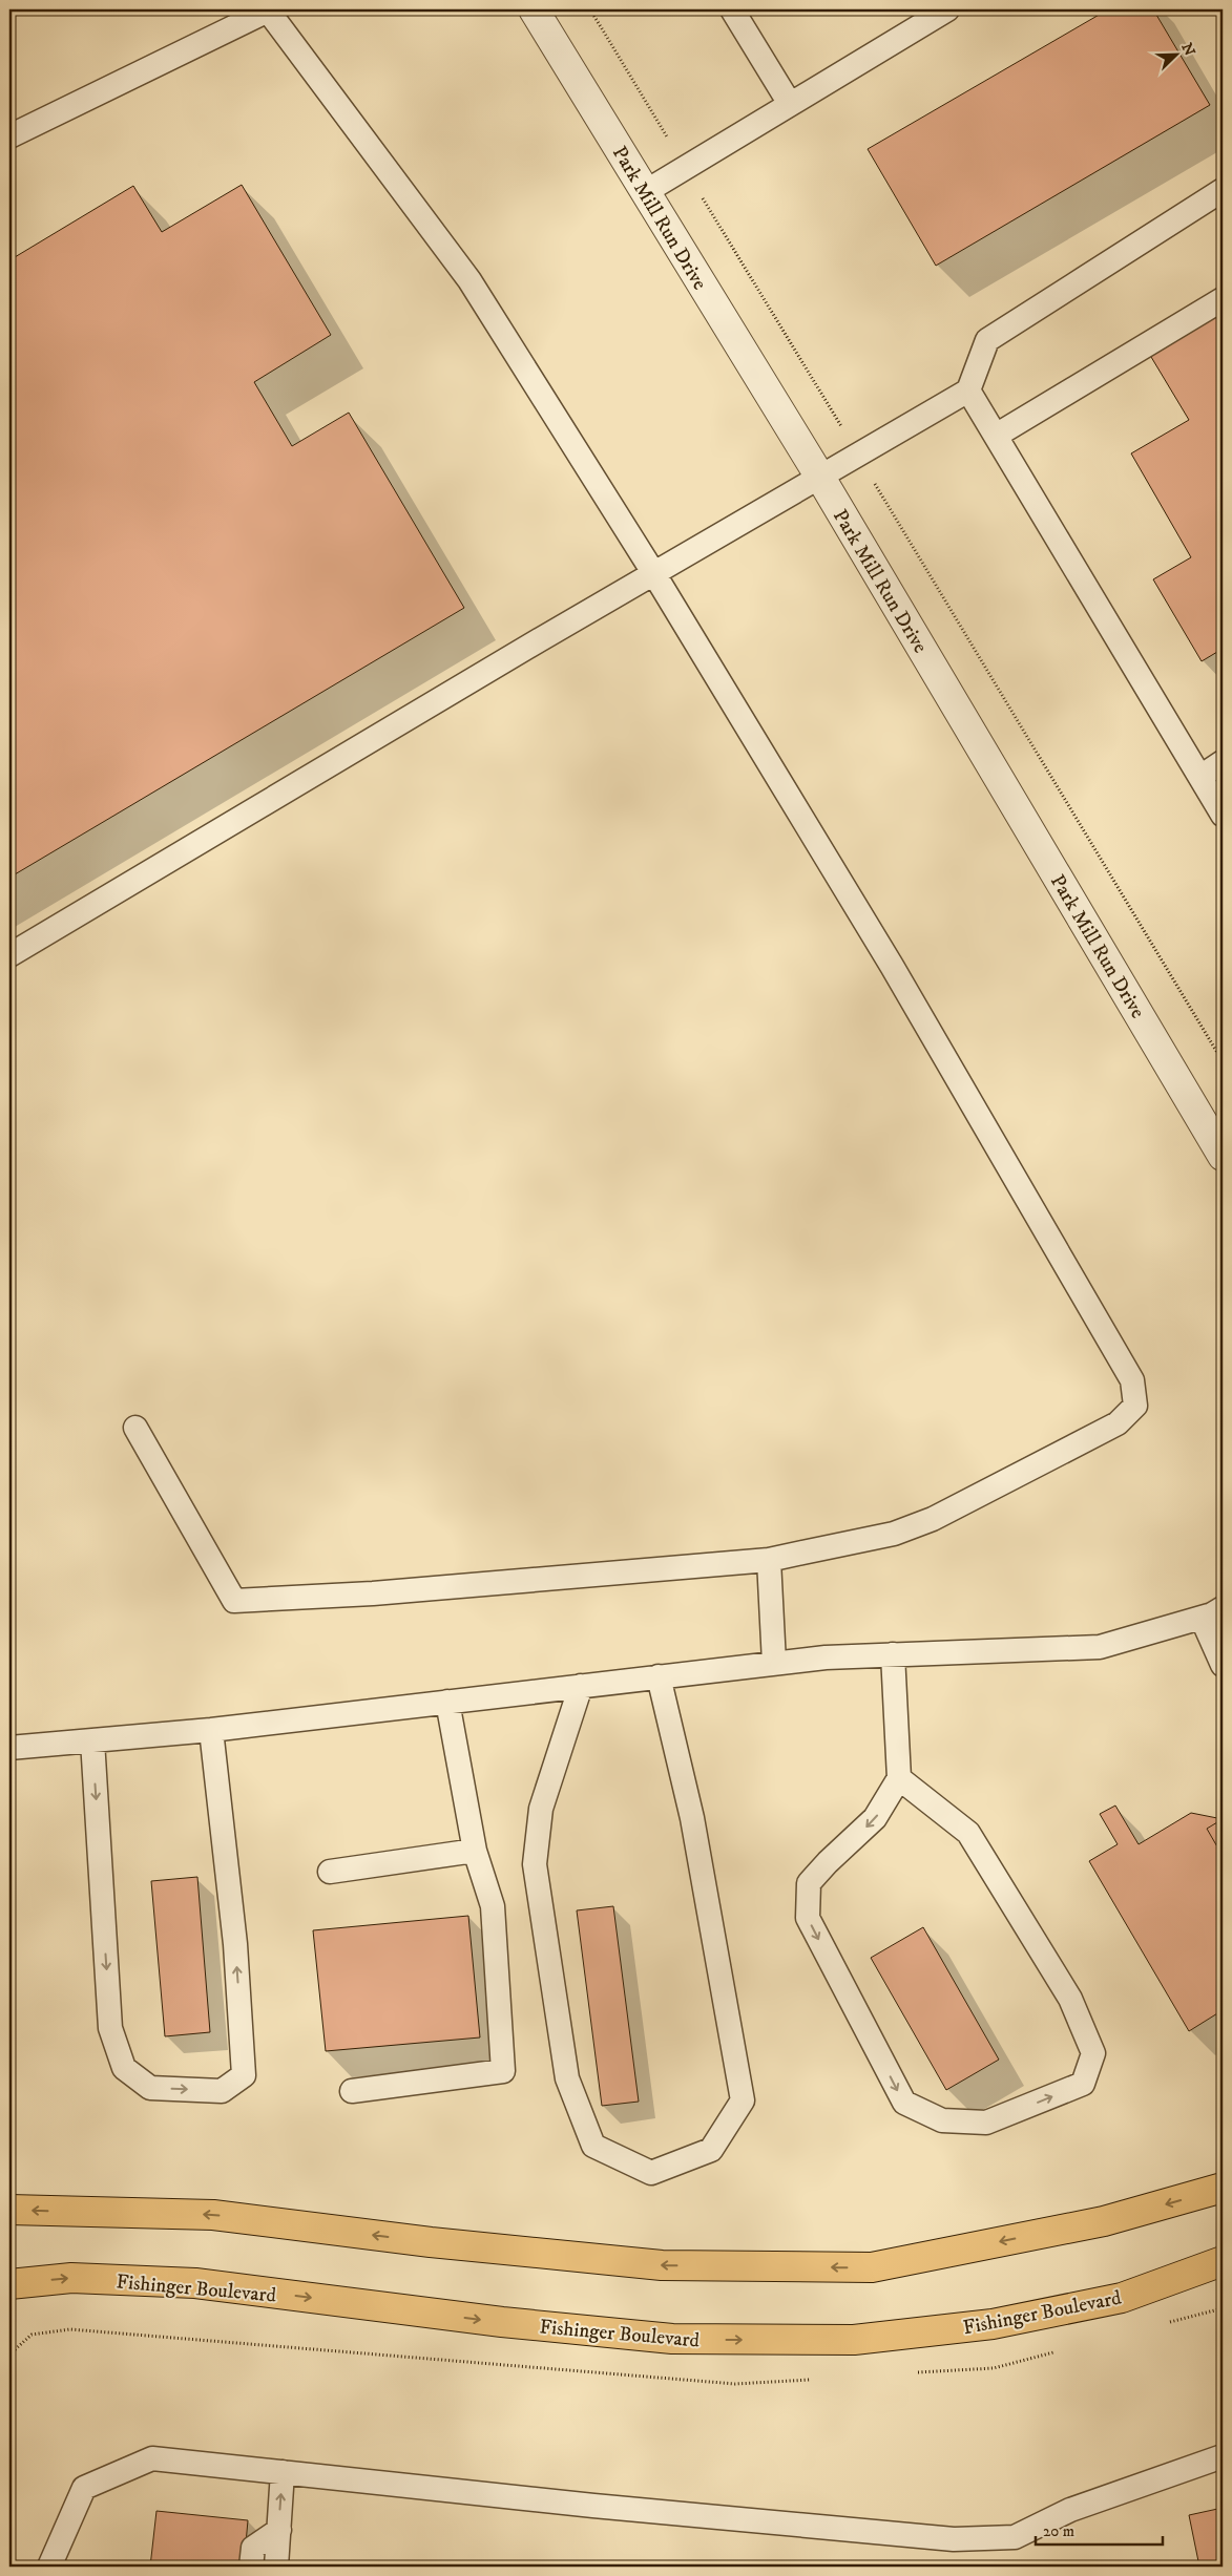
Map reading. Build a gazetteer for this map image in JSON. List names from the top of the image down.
{
  "streets": {
    "main road": ["Fishinger Boulevard"],
    "street": ["Park Mill Run Drive"]
  },
  "scale_bar": "20 m",
  "north": "top right"
}
